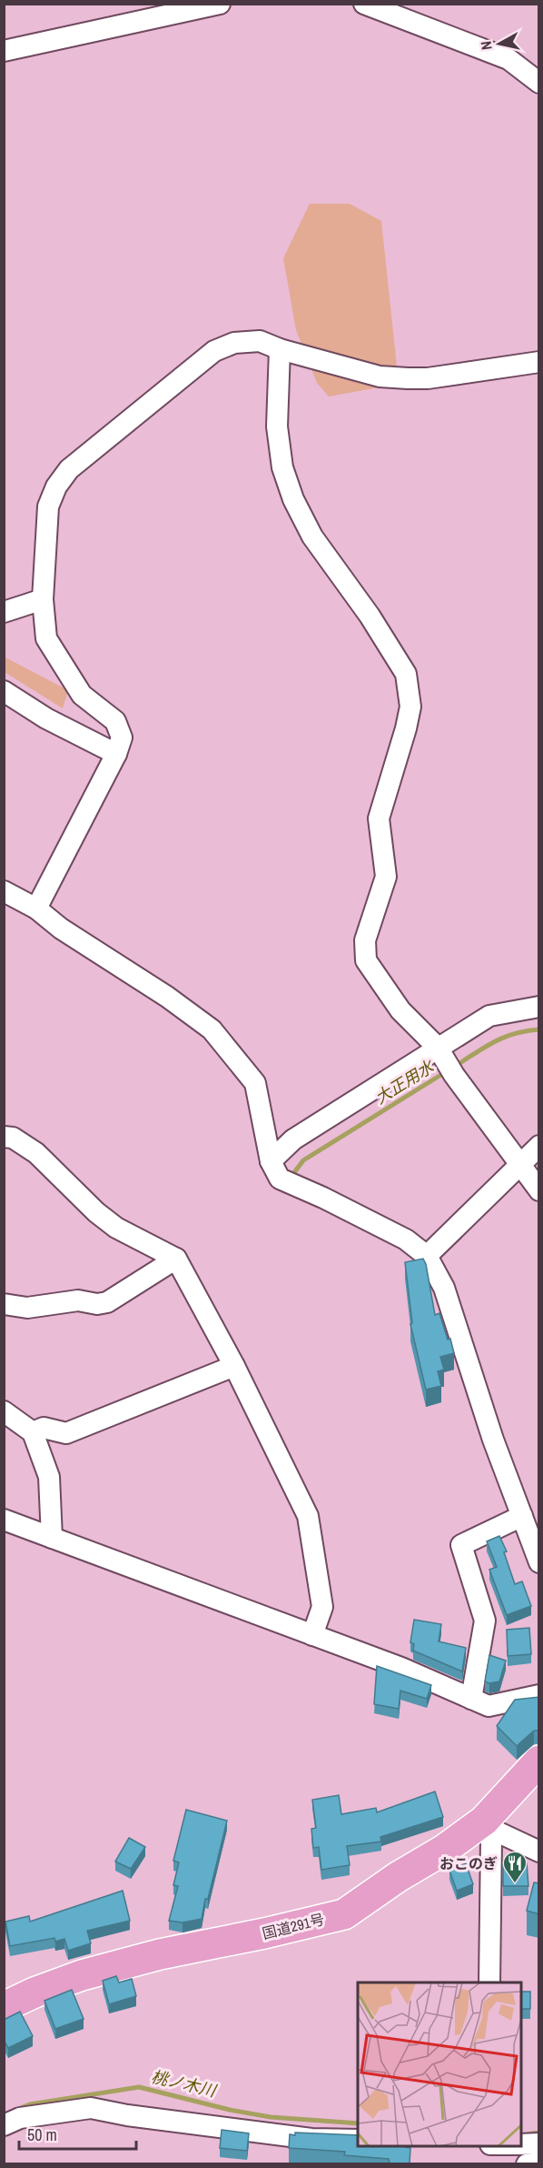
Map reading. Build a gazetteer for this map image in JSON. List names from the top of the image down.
{
  "streets": {
    "highway": ["国道291号"]
  },
  "water": ["大正用水", "桃ノ木川"],
  "places": {
    "restaurant": ["おこのぎ"]
  },
  "scale_bar": "50 m",
  "north": "left"
}
